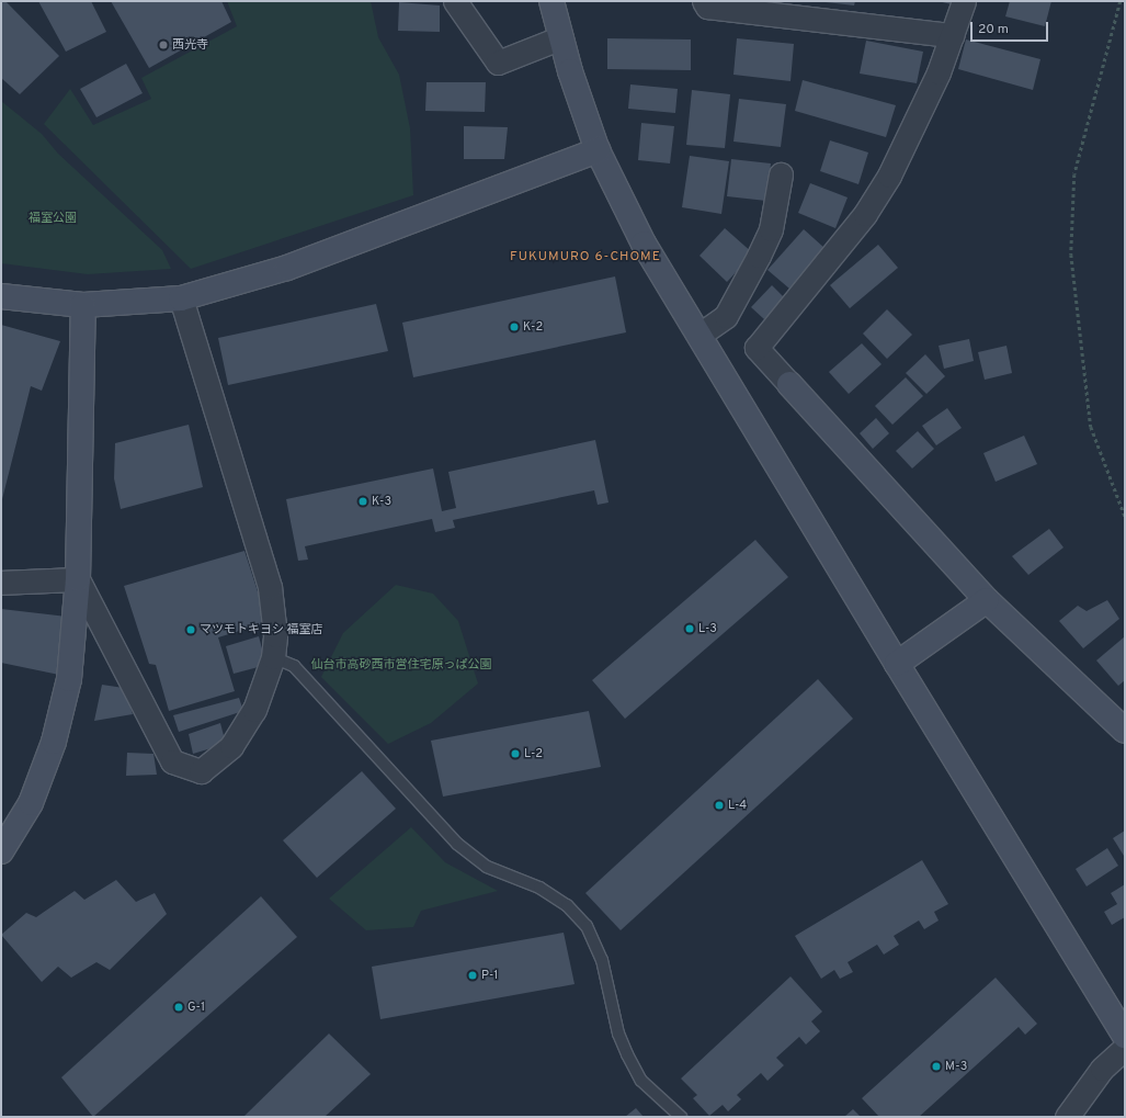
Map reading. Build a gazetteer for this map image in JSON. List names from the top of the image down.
{
  "districts": ["FUKUMURO 6-CHOME"],
  "parks": ["福室公園", "仙台市高砂西市営住宅原っぱ公園"],
  "places": [
    "西光寺",
    "K-2",
    "K-3",
    "L-3",
    "マツモトキヨシ 福室店",
    "L-2",
    "L-4",
    "P-1",
    "G-1",
    "M-3"
  ],
  "scale_bar": "20 m"
}
